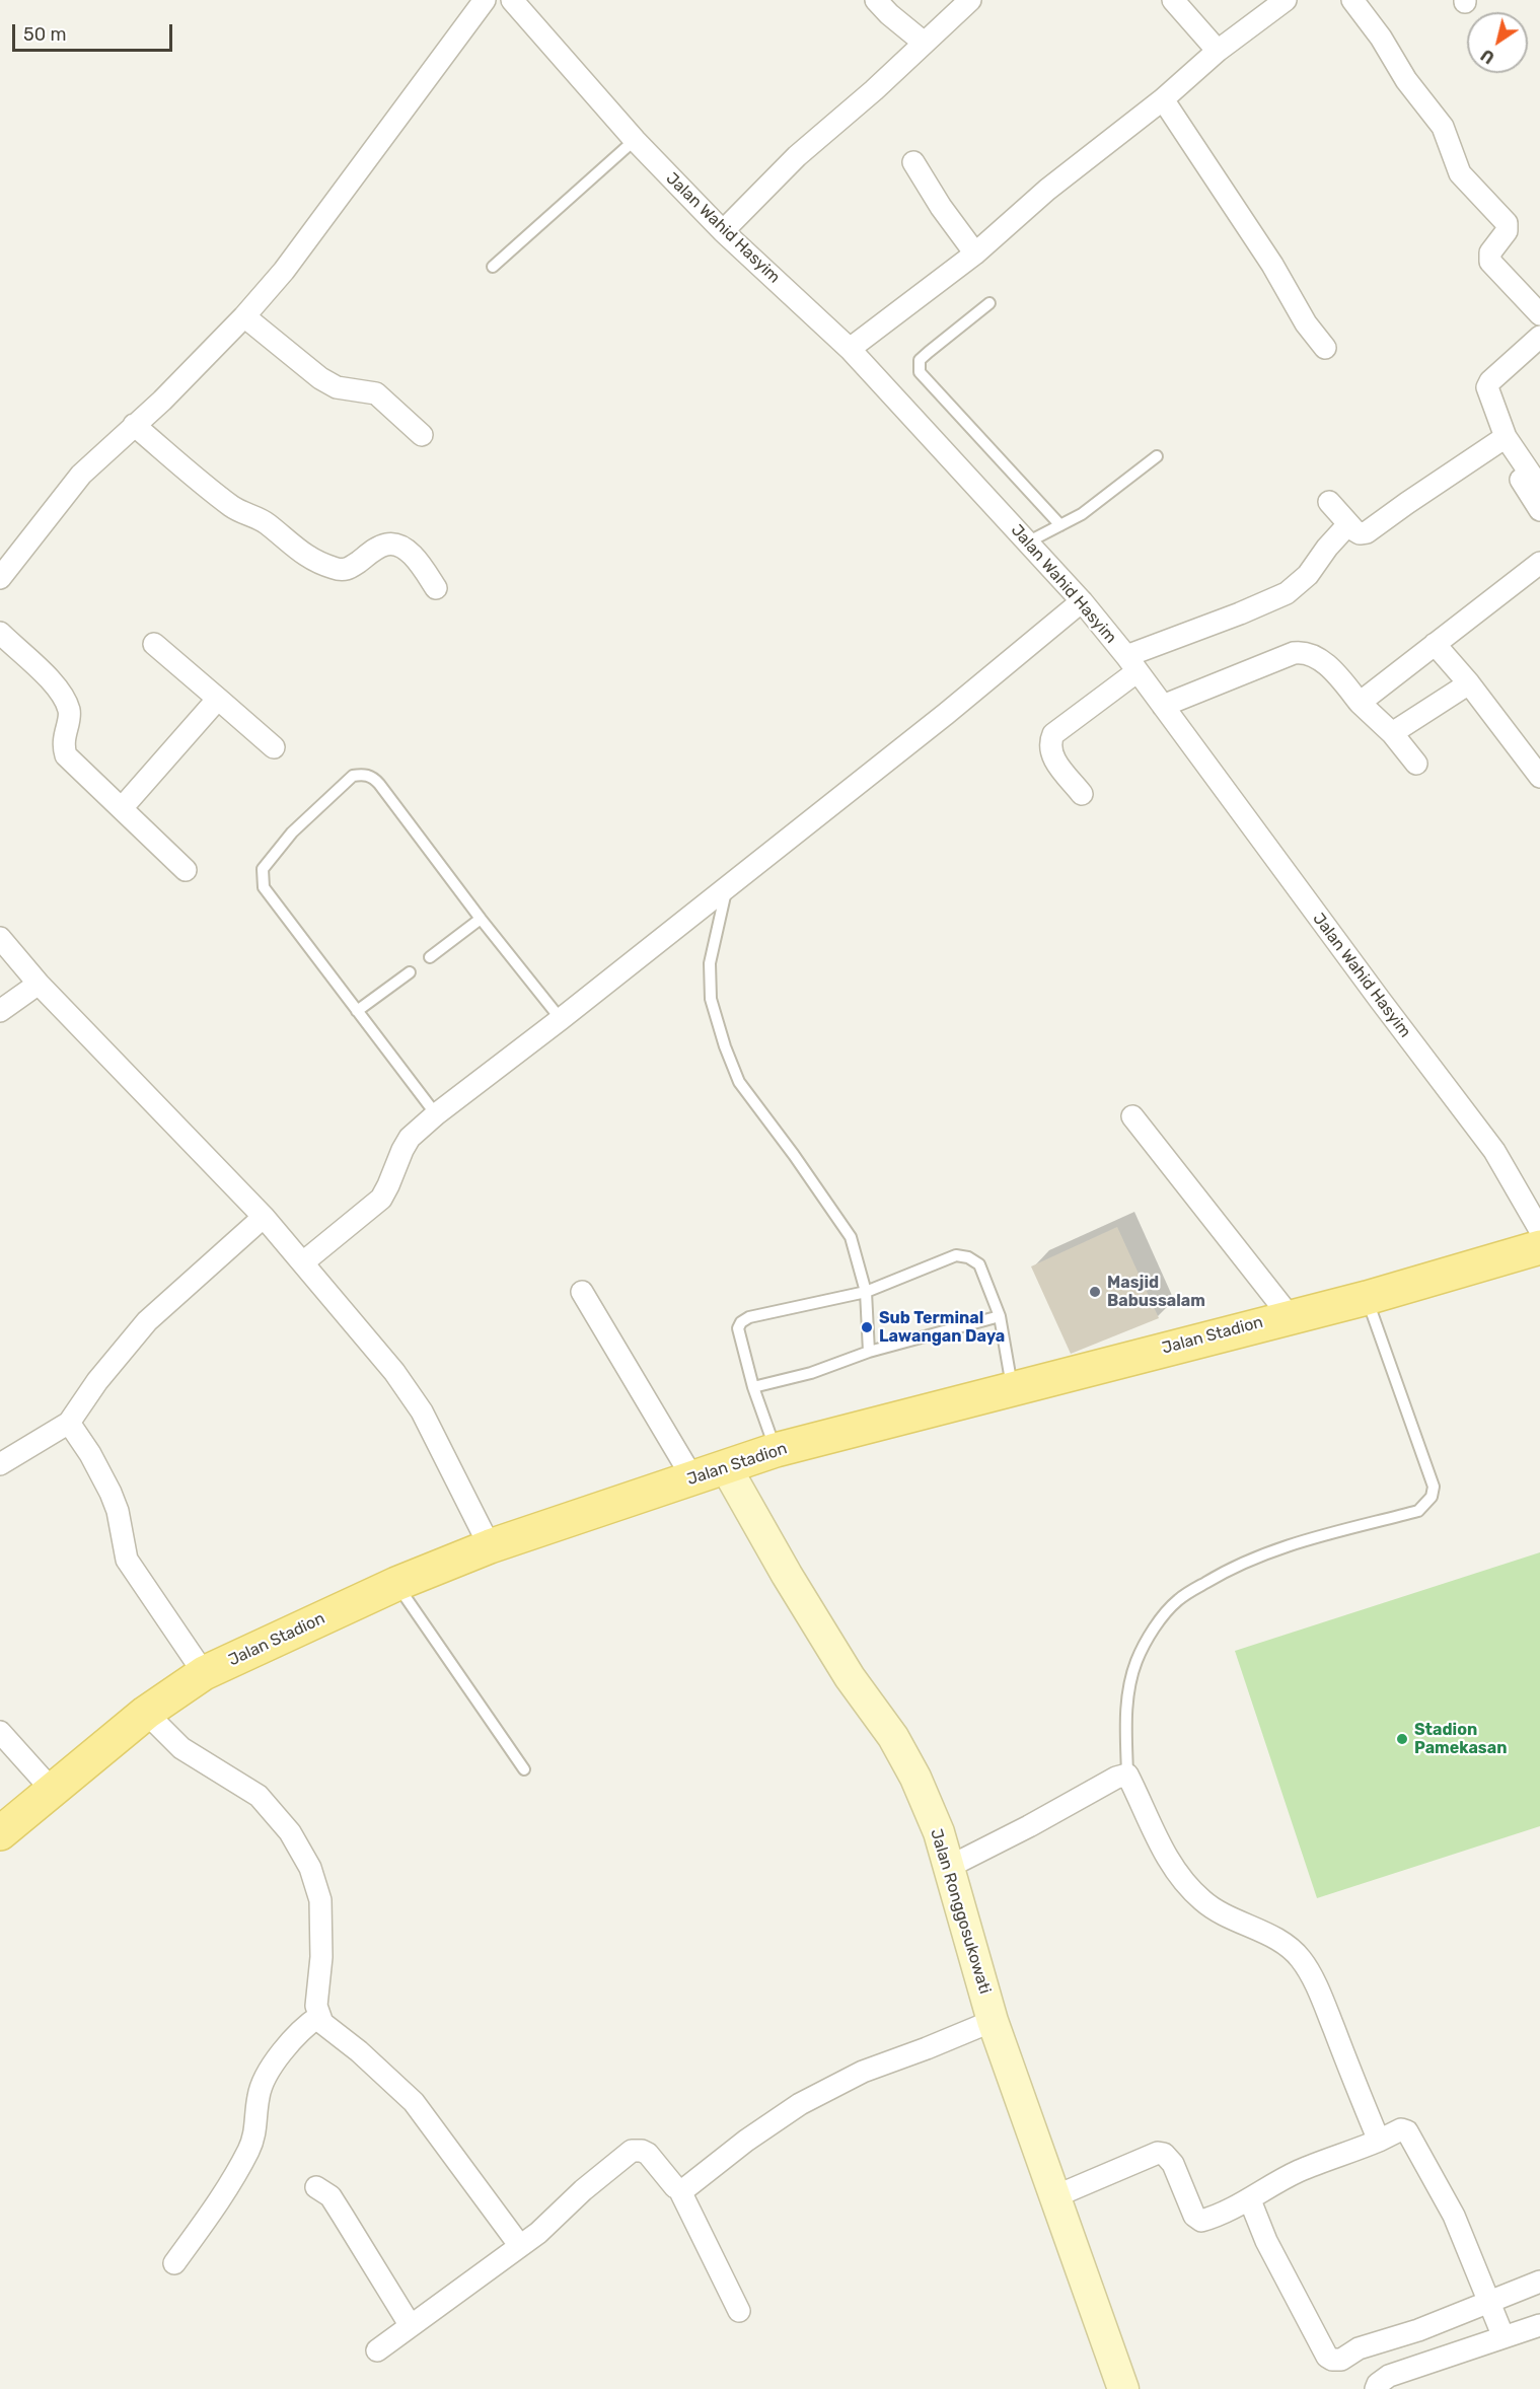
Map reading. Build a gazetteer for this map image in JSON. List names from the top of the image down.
{
  "streets": {
    "main road": ["Jalan Stadion", "Jalan Ronggosukowati"],
    "street": ["Jalan Wahid Hasyim"]
  },
  "crossings": [
    ["Jalan Stadion", "Jalan Ronggosukowati"]
  ],
  "places": ["Masjid Babussalam", "Sub Terminal Lawangan Daya", "Stadion Pamekasan"],
  "scale_bar": "50 m",
  "north": "bottom left"
}
